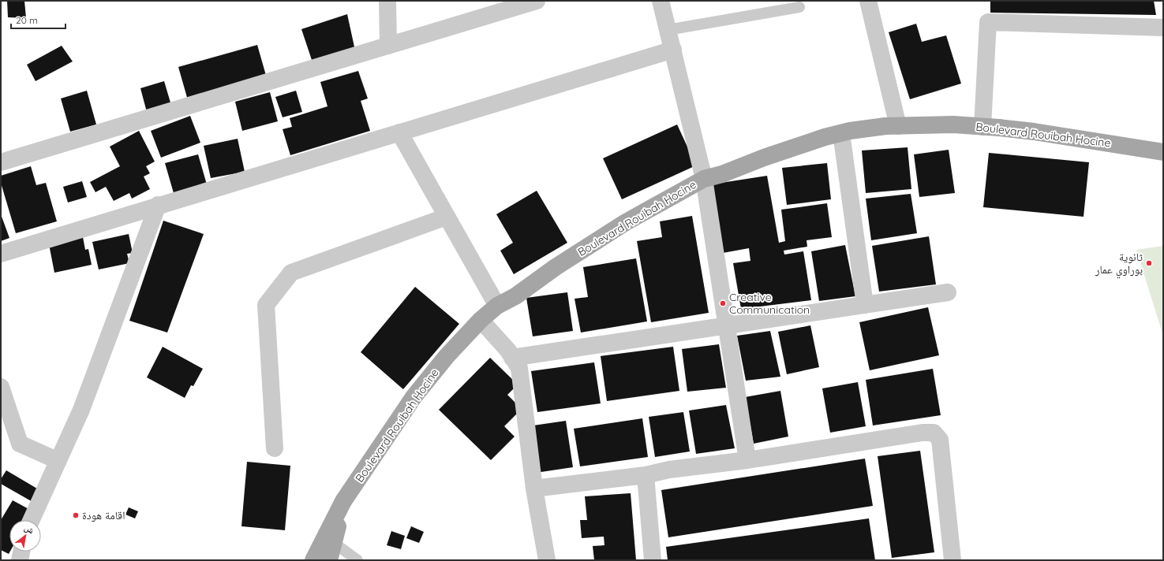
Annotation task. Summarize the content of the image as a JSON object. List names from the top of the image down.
{
  "streets": {
    "main road": ["Boulevard Rouibah Hocine"]
  },
  "places": ["ثانوية بوراوي عمار", "Creative Communication", "اقامة هودة"],
  "scale_bar": "20 m",
  "north": "top right"
}
